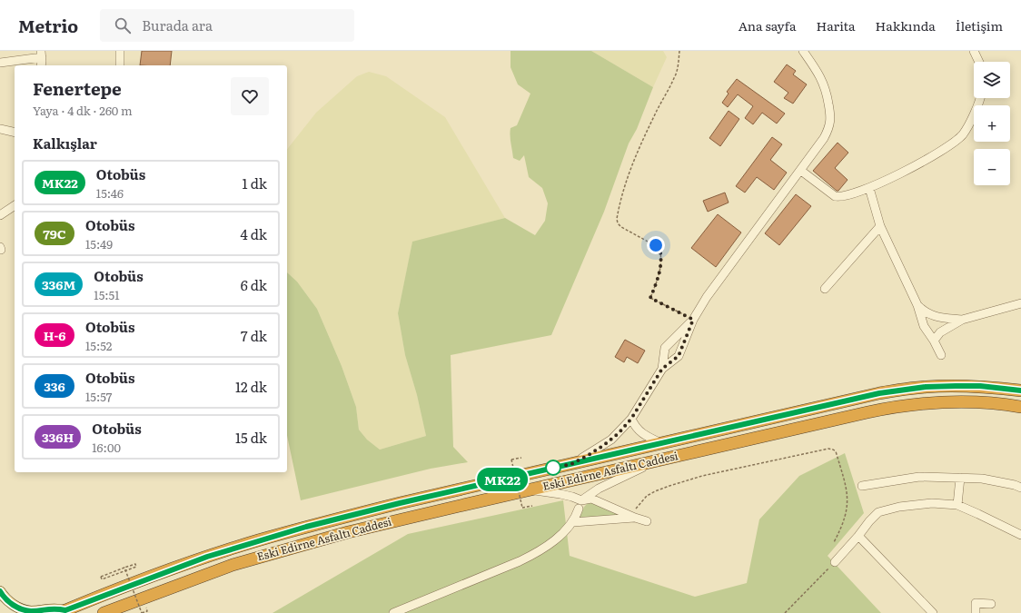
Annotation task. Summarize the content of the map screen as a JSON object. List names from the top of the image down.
{
  "streets": {
    "highway": ["Eski Edirne Asfaltı Caddesi"]
  },
  "lines": ["bus line MK22"],
  "page": {
    "header": "Metrio",
    "search": "Burada ara",
    "nav": [
      "Ana sayfa",
      "Harita",
      "Hakkında",
      "İletişim"
    ],
    "on_map": "MK22",
    "map_buttons": ["+", "−"],
    "heading": [
      ["Fenertepe", "Yaya · 4 dk · 260 m"],
      "Kalkışlar"
    ],
    "list": [
      {
        "mark": "MK22",
        "name": "Otobüs",
        "note": "15:46",
        "value": "1 dk"
      },
      {
        "mark": "79C",
        "name": "Otobüs",
        "note": "15:49",
        "value": "4 dk"
      },
      {
        "mark": "336M",
        "name": "Otobüs",
        "note": "15:51",
        "value": "6 dk"
      },
      {
        "mark": "H-6",
        "name": "Otobüs",
        "note": "15:52",
        "value": "7 dk"
      },
      {
        "mark": "336",
        "name": "Otobüs",
        "note": "15:57",
        "value": "12 dk"
      },
      {
        "mark": "336H",
        "name": "Otobüs",
        "note": "16:00",
        "value": "15 dk"
      }
    ]
  }
}
